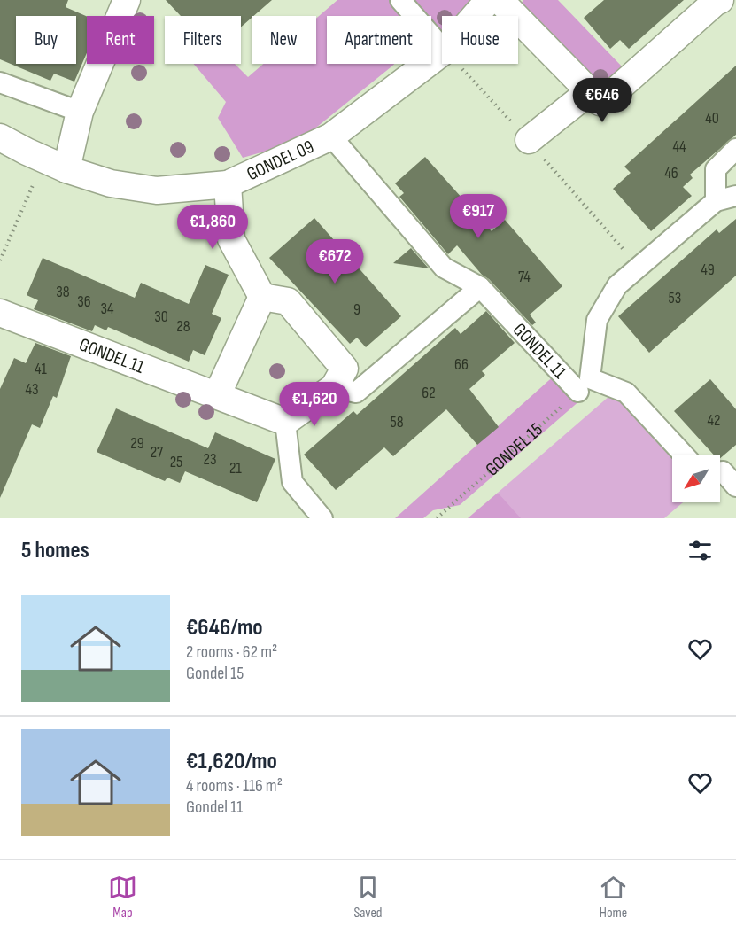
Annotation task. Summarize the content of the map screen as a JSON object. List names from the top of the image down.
{
  "streets": {
    "street": ["GONDEL 09", "GONDEL 11"],
    "path": ["GONDEL 15"]
  },
  "crossings": [
    ["GONDEL 09", "GONDEL 11"],
    ["GONDEL 11", "GONDEL 15"]
  ],
  "house_numbers": [
    "40",
    "44",
    "46",
    "49",
    "74",
    "38",
    "53",
    "36",
    "34",
    "9",
    "30",
    "28",
    "66",
    "41",
    "43",
    "62",
    "42",
    "58",
    "29",
    "27",
    "23",
    "25",
    "21"
  ],
  "north": "bottom left",
  "page": {
    "chip": [
      "Buy",
      "Rent",
      "Filters",
      "New",
      "Apartment",
      "House"
    ],
    "price": [
      "€646",
      "€917",
      "€1,860",
      "€672",
      "€1,620"
    ],
    "heading": "5 homes",
    "list": [
      {
        "name": "€646/mo",
        "note": "2 rooms · 62 m² · Gondel 15"
      },
      {
        "name": "€1,620/mo",
        "note": "4 rooms · 116 m² · Gondel 11"
      }
    ],
    "tabs": ["Map", "Saved", "Home"]
  }
}
